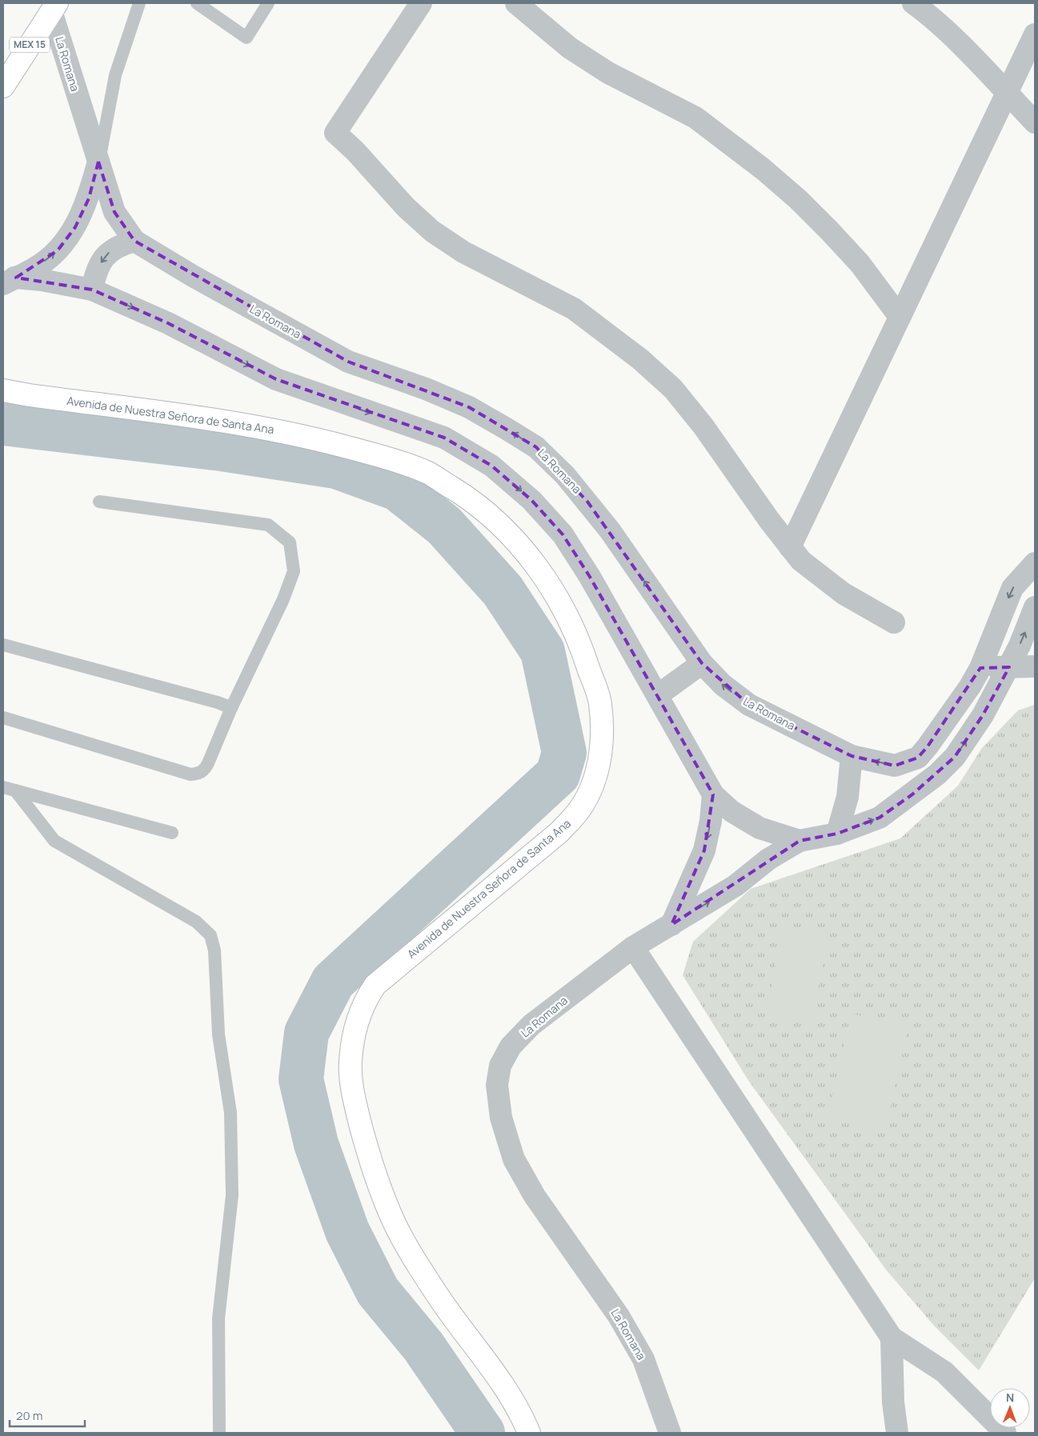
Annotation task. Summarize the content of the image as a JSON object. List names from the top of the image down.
{
  "streets": {
    "main road": ["MEX 15", "Avenida de Nuestra Señora de Santa Ana"],
    "street": ["La Romana"]
  },
  "crossings": [
    ["MEX 15", "La Romana"]
  ],
  "scale_bar": "20 m",
  "north": "top"
}
